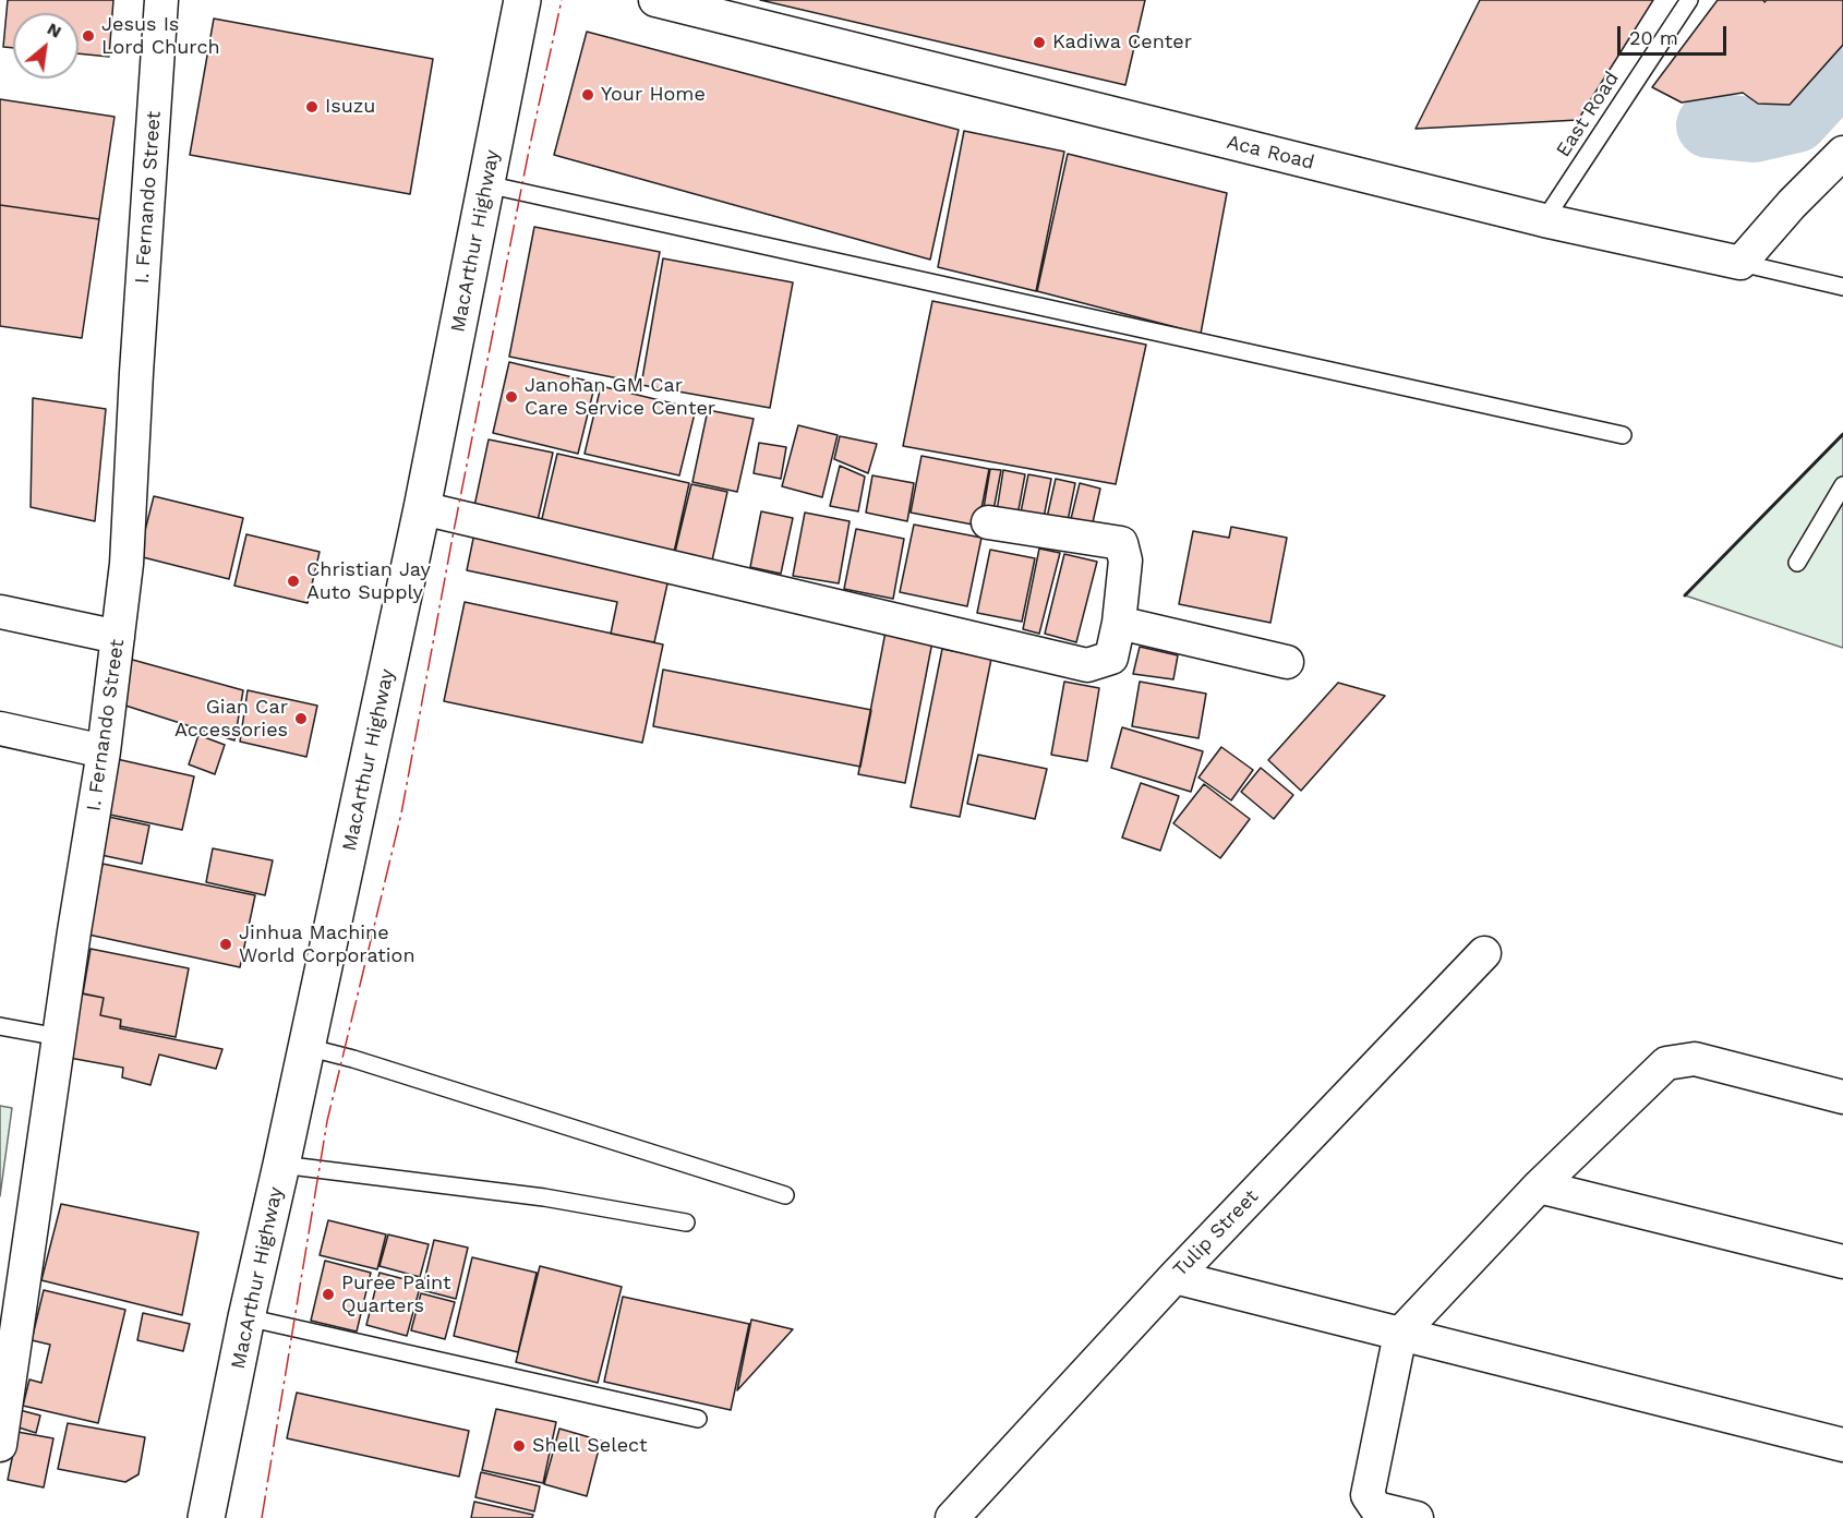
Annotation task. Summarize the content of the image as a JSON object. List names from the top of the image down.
{
  "streets": {
    "highway": ["MacArthur Highway"],
    "street": ["Aca Road", "I. Fernando Street", "Tulip Street"],
    "lane": ["East Road"]
  },
  "crossings": [
    ["East Road", "Aca Road"]
  ],
  "places": [
    "Jesus Is Lord Church",
    "Kadiwa Center",
    "Your Home",
    "Isuzu",
    "Janohan GM Car Care Service Center",
    "Christian Jay Auto Supply",
    "Gian Car Accessories",
    "Jinhua Machine World Corporation",
    "Puree Paint Quarters",
    "Shell Select"
  ],
  "scale_bar": "20 m",
  "north": "top right"
}
